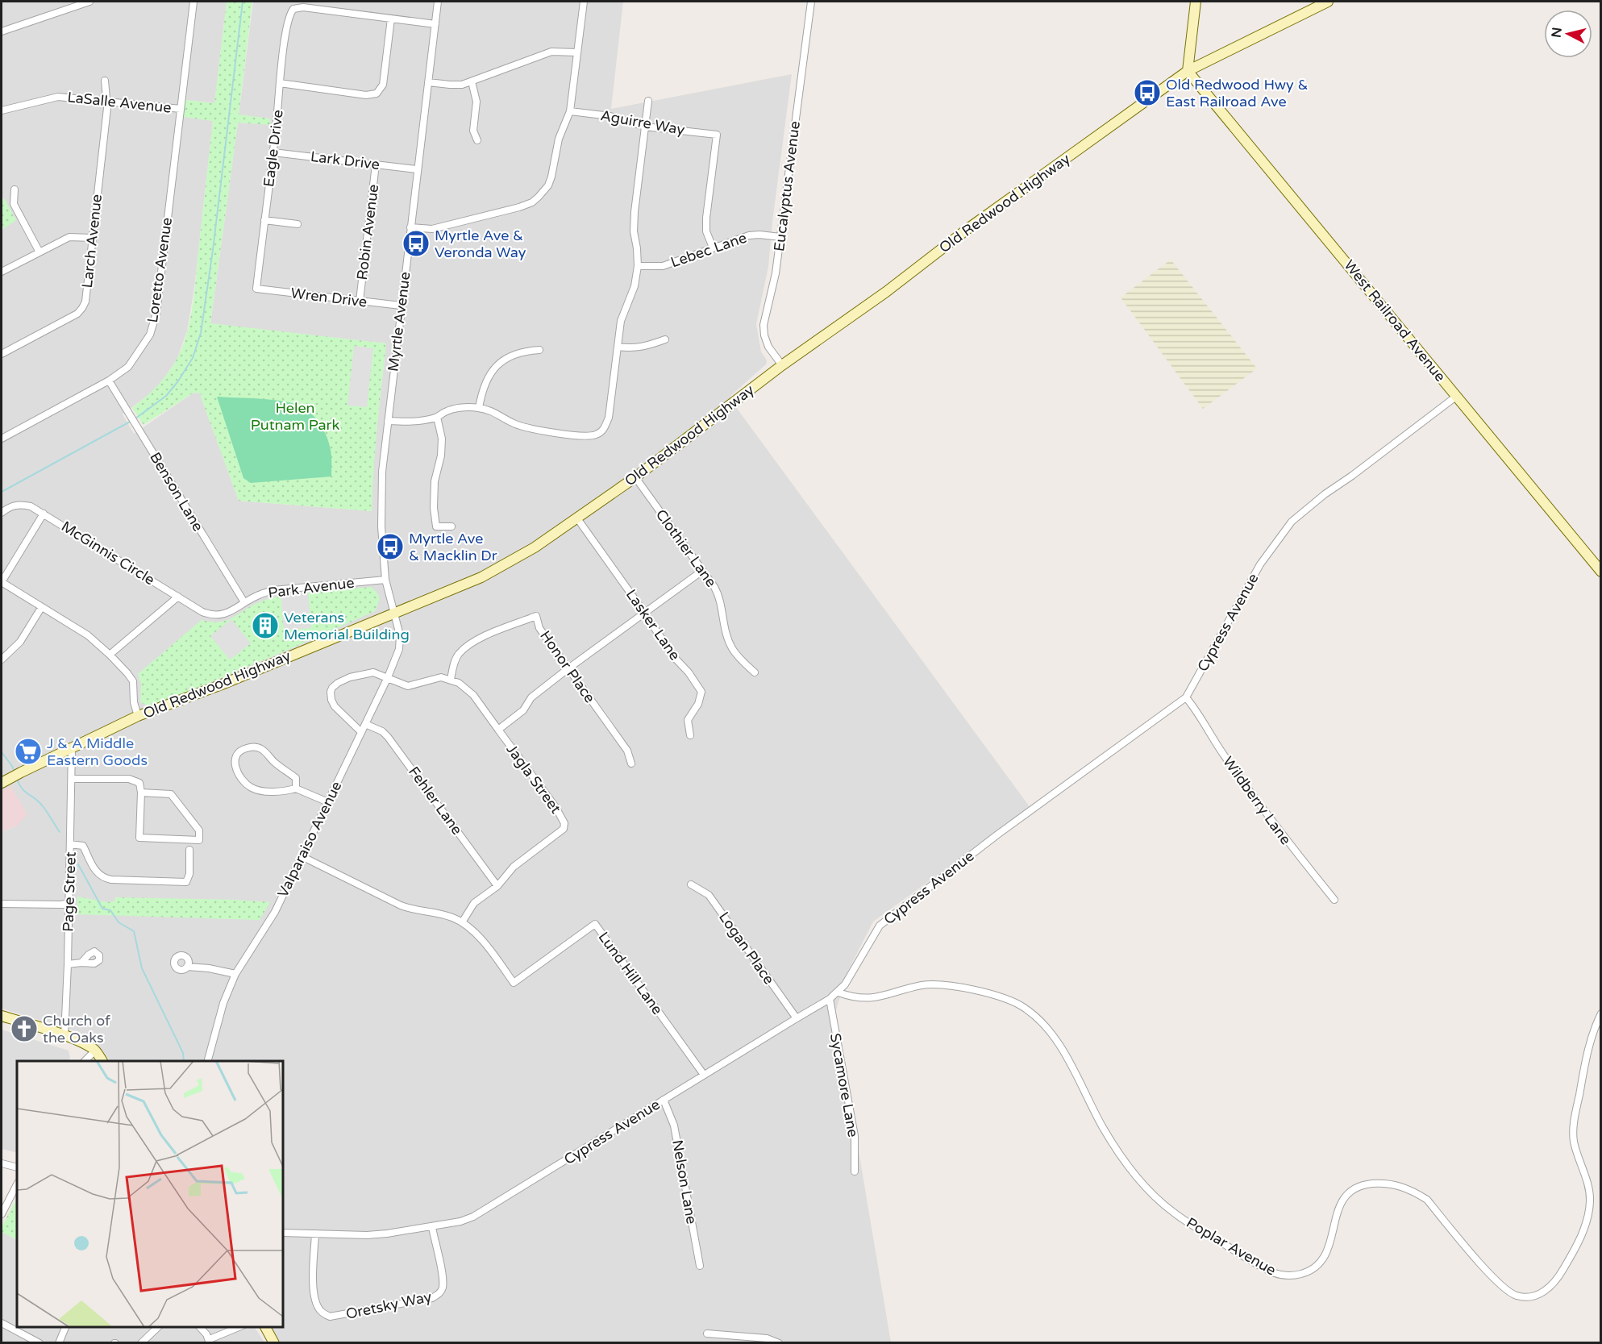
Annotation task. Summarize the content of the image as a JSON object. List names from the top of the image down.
{
  "streets": {
    "main road": ["Old Redwood Highway", "West Railroad Avenue"],
    "street": [
      "LaSalle Avenue",
      "Aguirre Way",
      "Eagle Drive",
      "Lark Drive",
      "Eucalyptus Avenue",
      "Robin Avenue",
      "Larch Avenue",
      "Lebec Lane",
      "Loretto Avenue",
      "Wren Drive",
      "Myrtle Avenue",
      "Benson Lane",
      "Clothier Lane",
      "McGinnis Circle",
      "Park Avenue",
      "Cypress Avenue",
      "Lasker Lane",
      "Honor Place",
      "Jagla Street",
      "Fehler Lane",
      "Wildberry Lane",
      "Valparaiso Avenue",
      "Page Street",
      "Logan Place",
      "Lund Hill Lane",
      "Sycamore Lane",
      "Nelson Lane",
      "Poplar Avenue",
      "Oretsky Way"
    ]
  },
  "crossings": [
    ["LaSalle Avenue", "Larch Avenue"],
    ["LaSalle Avenue", "Loretto Avenue"],
    ["Aguirre Way", "Lebec Lane"],
    ["Eagle Drive", "Lark Drive"],
    ["Eagle Drive", "Wren Drive"],
    ["Lark Drive", "Robin Avenue"],
    ["Lark Drive", "Myrtle Avenue"],
    ["Eucalyptus Avenue", "Old Redwood Highway"],
    ["Eucalyptus Avenue", "Lebec Lane"],
    ["Old Redwood Highway", "West Railroad Avenue"],
    ["Old Redwood Highway", "Myrtle Avenue"],
    ["Old Redwood Highway", "Clothier Lane"],
    ["Old Redwood Highway", "Lasker Lane"],
    ["Old Redwood Highway", "Valparaiso Avenue"],
    ["Old Redwood Highway", "Page Street"],
    ["Robin Avenue", "Wren Drive"],
    ["Loretto Avenue", "Benson Lane"],
    ["Wren Drive", "Myrtle Avenue"],
    ["West Railroad Avenue", "Cypress Avenue"],
    ["Myrtle Avenue", "Park Avenue"],
    ["Myrtle Avenue", "Valparaiso Avenue"],
    ["Benson Lane", "Park Avenue"],
    ["Clothier Lane", "Jagla Street"],
    ["McGinnis Circle", "Park Avenue"],
    ["Cypress Avenue", "Wildberry Lane"],
    ["Cypress Avenue", "Logan Place"],
    ["Cypress Avenue", "Lund Hill Lane"],
    ["Cypress Avenue", "Sycamore Lane"],
    ["Cypress Avenue", "Nelson Lane"],
    ["Cypress Avenue", "Poplar Avenue"],
    ["Cypress Avenue", "Oretsky Way"],
    ["Lasker Lane", "Jagla Street"],
    ["Honor Place", "Jagla Street"],
    ["Jagla Street", "Fehler Lane"],
    ["Jagla Street", "Lund Hill Lane"],
    ["Fehler Lane", "Valparaiso Avenue"],
    ["Valparaiso Avenue", "Lund Hill Lane"]
  ],
  "parks": ["Helen Putnam Park"],
  "places": {
    "bus stop": ["Old Redwood Hwy & East Railroad Ave", "Myrtle Ave & Veronda Way", "Myrtle Ave & Macklin Dr"],
    "building": ["Veterans Memorial Building"],
    "supermarket": ["J & A Middle Eastern Goods"],
    "church": ["Church of the Oaks"]
  },
  "north": "left"
}
